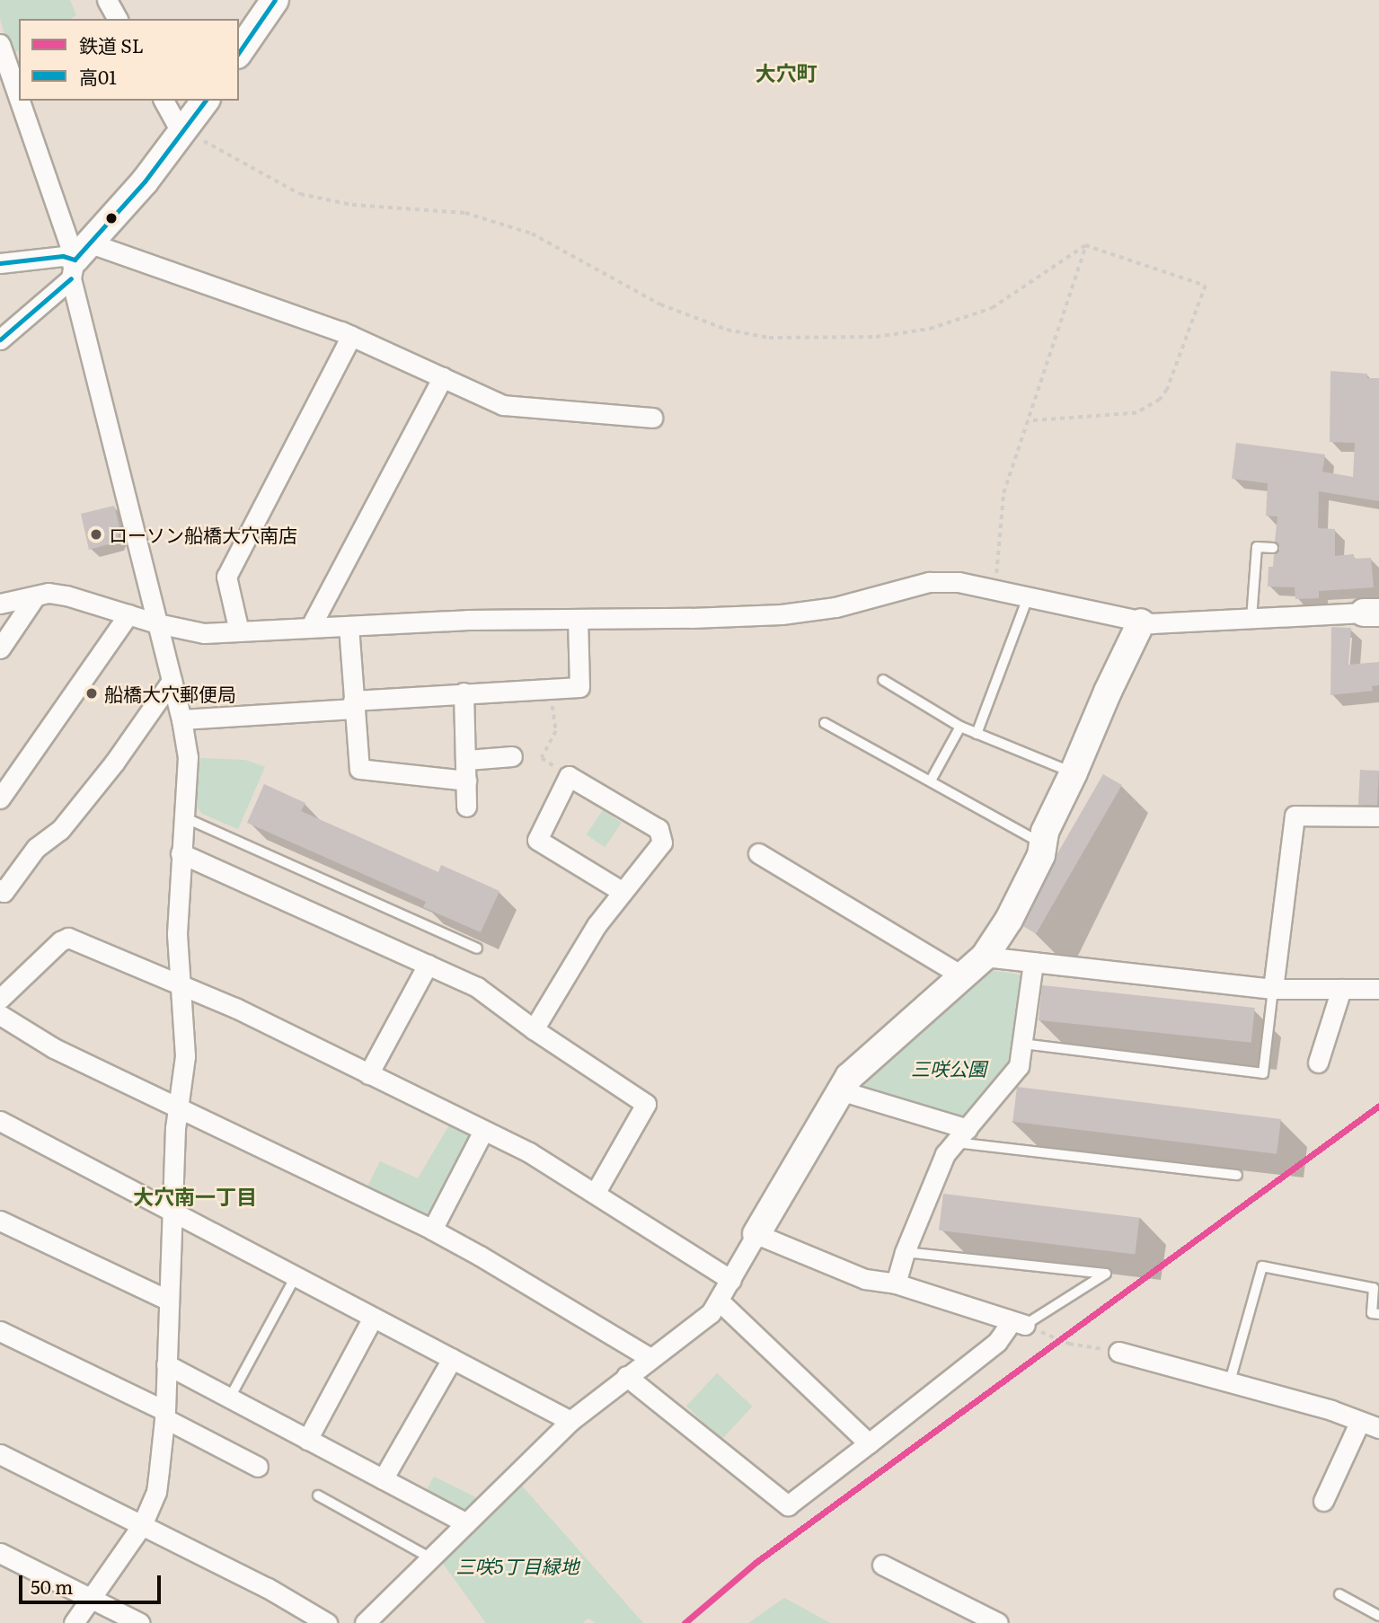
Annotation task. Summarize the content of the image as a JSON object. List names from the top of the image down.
{
  "districts": ["大穴町", "大穴南一丁目"],
  "parks": ["三咲公園", "三咲5丁目緑地"],
  "places": ["ローソン船橋大穴南店", "船橋大穴郵便局"],
  "lines": ["transit line 高01", "rail line SL"],
  "legend": ["鉄道 SL", "高01"],
  "scale_bar": "50 m"
}
